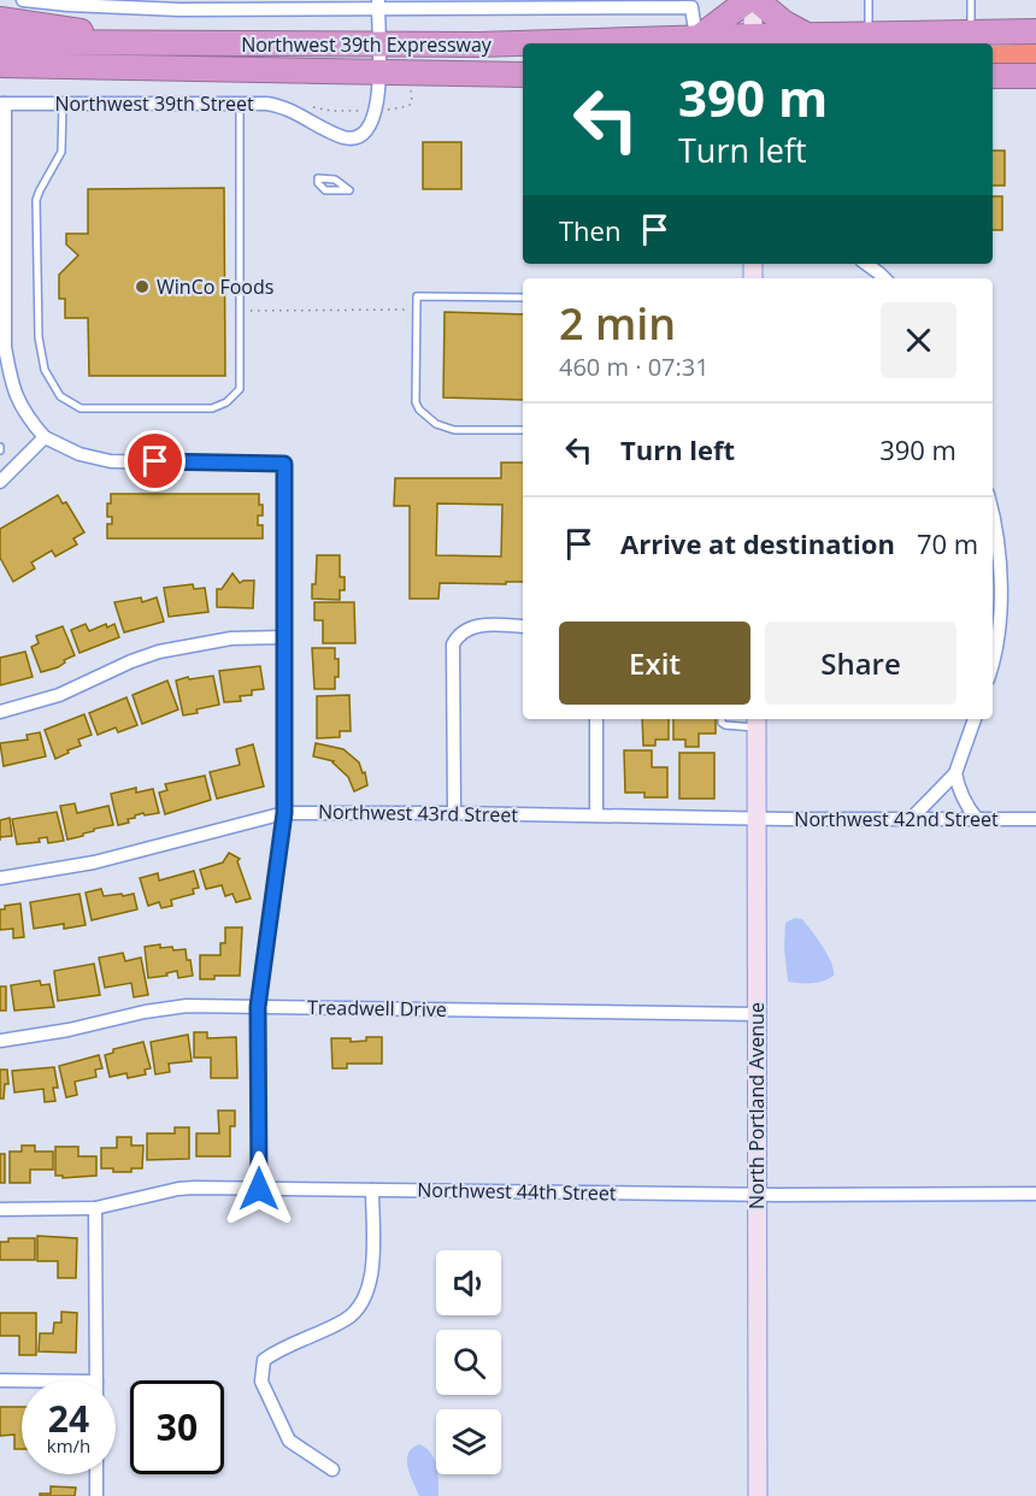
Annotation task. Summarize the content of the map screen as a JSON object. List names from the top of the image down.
{
  "streets": {
    "highway": ["Northwest 39th Expressway"],
    "main road": ["North Portland Avenue"],
    "street": [
      "Northwest 39th Street",
      "Northwest 43rd Street",
      "Northwest 42nd Street",
      "Treadwell Drive",
      "Northwest 44th Street"
    ]
  },
  "crossings": [
    ["Northwest 39th Expressway", "Northwest 39th Street"],
    ["Northwest 43rd Street", "Northwest 42nd Street"],
    ["Northwest 43rd Street", "North Portland Avenue"],
    ["Northwest 42nd Street", "North Portland Avenue"],
    ["Treadwell Drive", "North Portland Avenue"],
    ["North Portland Avenue", "Northwest 44th Street"]
  ],
  "places": ["WinCo Foods"],
  "page": {
    "turn": ["390 m", "Turn left"],
    "then": "Then",
    "heading": ["2 min", "460 m · 07:31"],
    "list": [
      {
        "name": "Turn left",
        "value": "390 m"
      },
      {
        "name": "Arrive at destination",
        "value": "70 m"
      }
    ],
    "buttons": ["Exit", "Share"],
    "speed": "24 km/h",
    "limit": "30"
  }
}
